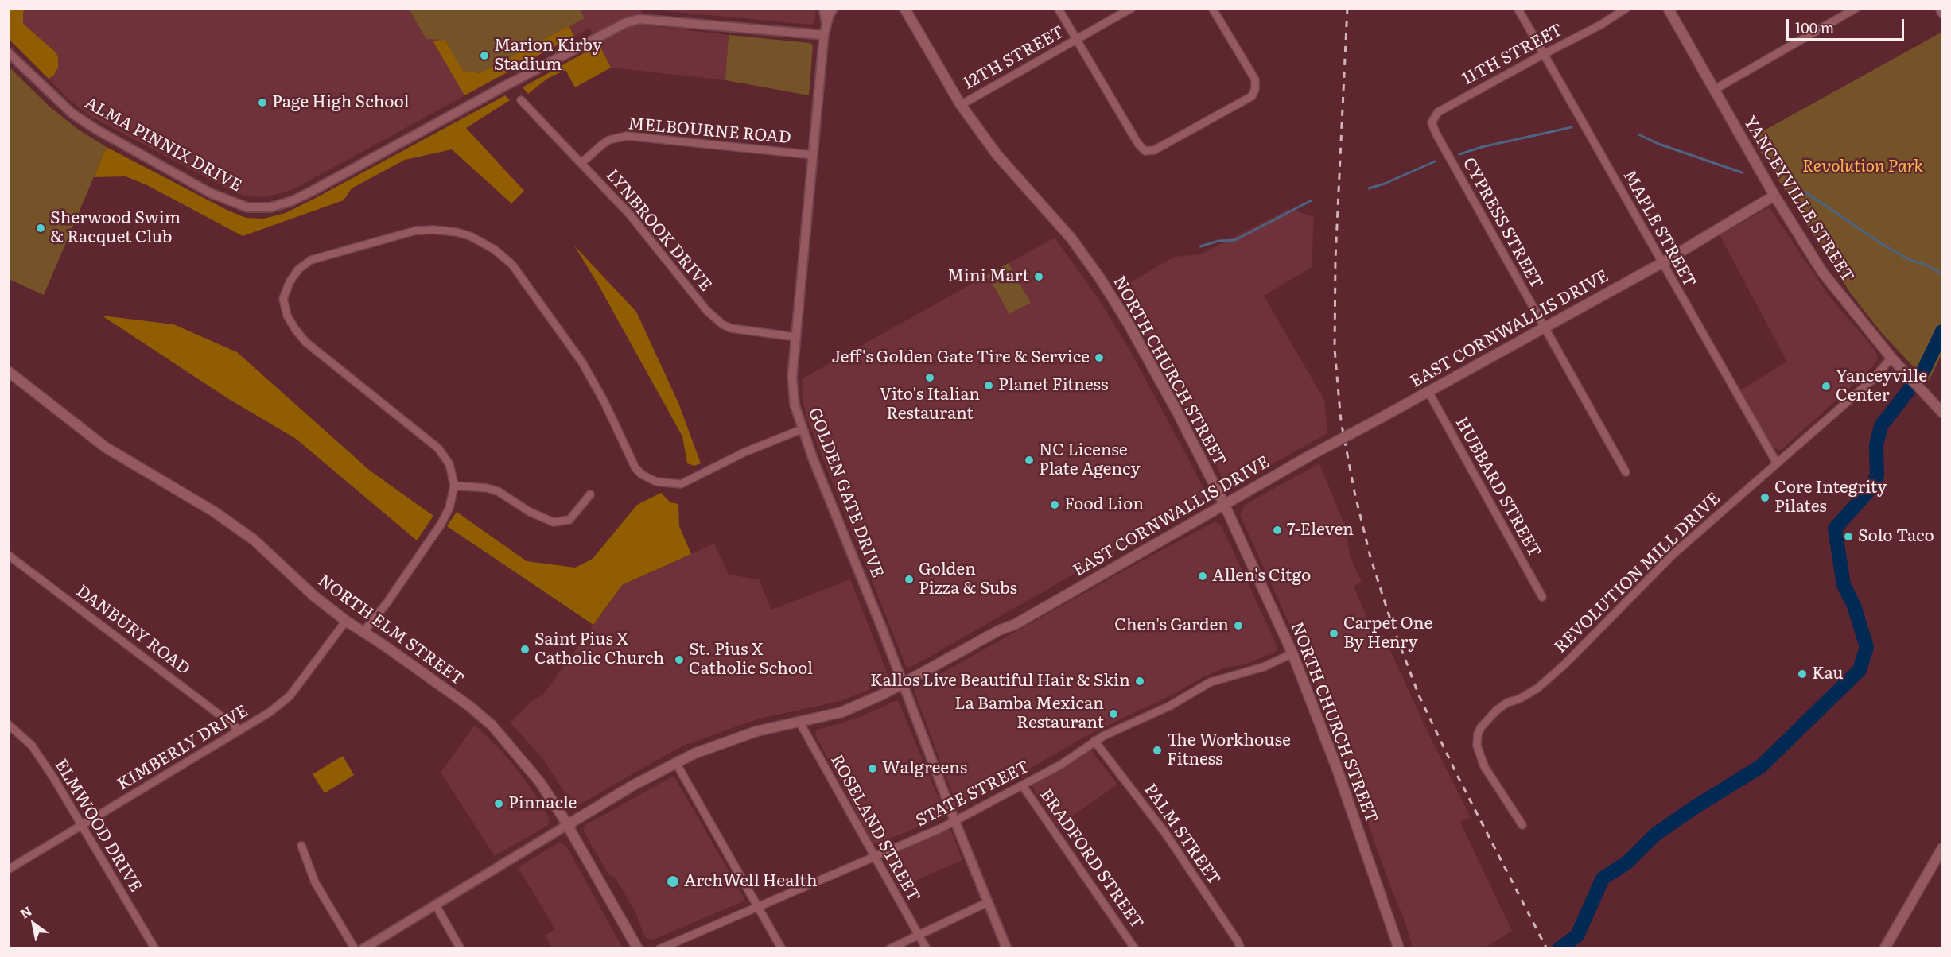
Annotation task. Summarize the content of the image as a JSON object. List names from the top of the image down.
{
  "streets": {
    "main road": [
      "YANCEYVILLE STREET",
      "EAST CORNWALLIS DRIVE",
      "NORTH CHURCH STREET",
      "NORTH ELM STREET"
    ],
    "street": [
      "11TH STREET",
      "12TH STREET",
      "MELBOURNE ROAD",
      "ALMA PINNIX DRIVE",
      "CYPRESS STREET",
      "MAPLE STREET",
      "LYNBROOK DRIVE",
      "HUBBARD STREET",
      "GOLDEN GATE DRIVE",
      "REVOLUTION MILL DRIVE",
      "DANBURY ROAD",
      "KIMBERLY DRIVE",
      "STATE STREET",
      "ELMWOOD DRIVE",
      "ROSELAND STREET",
      "PALM STREET",
      "BRADFORD STREET"
    ]
  },
  "crossings": [
    ["11TH STREET", "CYPRESS STREET"],
    ["11TH STREET", "MAPLE STREET"],
    ["12TH STREET", "NORTH CHURCH STREET"],
    ["MELBOURNE ROAD", "LYNBROOK DRIVE"],
    ["MELBOURNE ROAD", "GOLDEN GATE DRIVE"],
    ["ALMA PINNIX DRIVE", "GOLDEN GATE DRIVE"],
    ["YANCEYVILLE STREET", "EAST CORNWALLIS DRIVE"],
    ["YANCEYVILLE STREET", "REVOLUTION MILL DRIVE"],
    ["CYPRESS STREET", "EAST CORNWALLIS DRIVE"],
    ["MAPLE STREET", "EAST CORNWALLIS DRIVE"],
    ["MAPLE STREET", "REVOLUTION MILL DRIVE"],
    ["LYNBROOK DRIVE", "GOLDEN GATE DRIVE"],
    ["EAST CORNWALLIS DRIVE", "NORTH CHURCH STREET"],
    ["EAST CORNWALLIS DRIVE", "HUBBARD STREET"],
    ["EAST CORNWALLIS DRIVE", "GOLDEN GATE DRIVE"],
    ["EAST CORNWALLIS DRIVE", "NORTH ELM STREET"],
    ["EAST CORNWALLIS DRIVE", "ROSELAND STREET"],
    ["NORTH CHURCH STREET", "STATE STREET"],
    ["GOLDEN GATE DRIVE", "STATE STREET"],
    ["DANBURY ROAD", "KIMBERLY DRIVE"],
    ["NORTH ELM STREET", "KIMBERLY DRIVE"],
    ["KIMBERLY DRIVE", "ELMWOOD DRIVE"],
    ["STATE STREET", "ROSELAND STREET"],
    ["STATE STREET", "PALM STREET"],
    ["STATE STREET", "BRADFORD STREET"]
  ],
  "parks": ["Revolution Park"],
  "places": [
    "Marion Kirby Stadium",
    "Page High School",
    "Sherwood Swim & Racquet Club",
    "Mini Mart",
    "Jeff's Golden Gate Tire & Service",
    "Vito's Italian Restaurant",
    "Planet Fitness",
    "Yanceyville Center",
    "NC License Plate Agency",
    "Core Integrity Pilates",
    "Food Lion",
    "7-Eleven",
    "Solo Taco",
    "Allen's Citgo",
    "Golden Pizza & Subs",
    "Chen's Garden",
    "Carpet One By Henry",
    "Saint Pius X Catholic Church",
    "St. Pius X Catholic School",
    "Kau",
    "Kallos Live Beautiful Hair & Skin",
    "La Bamba Mexican Restaurant",
    "The Workhouse Fitness",
    "Walgreens",
    "Pinnacle",
    "ArchWell Health"
  ],
  "scale_bar": "100 m",
  "north": "top left"
}
